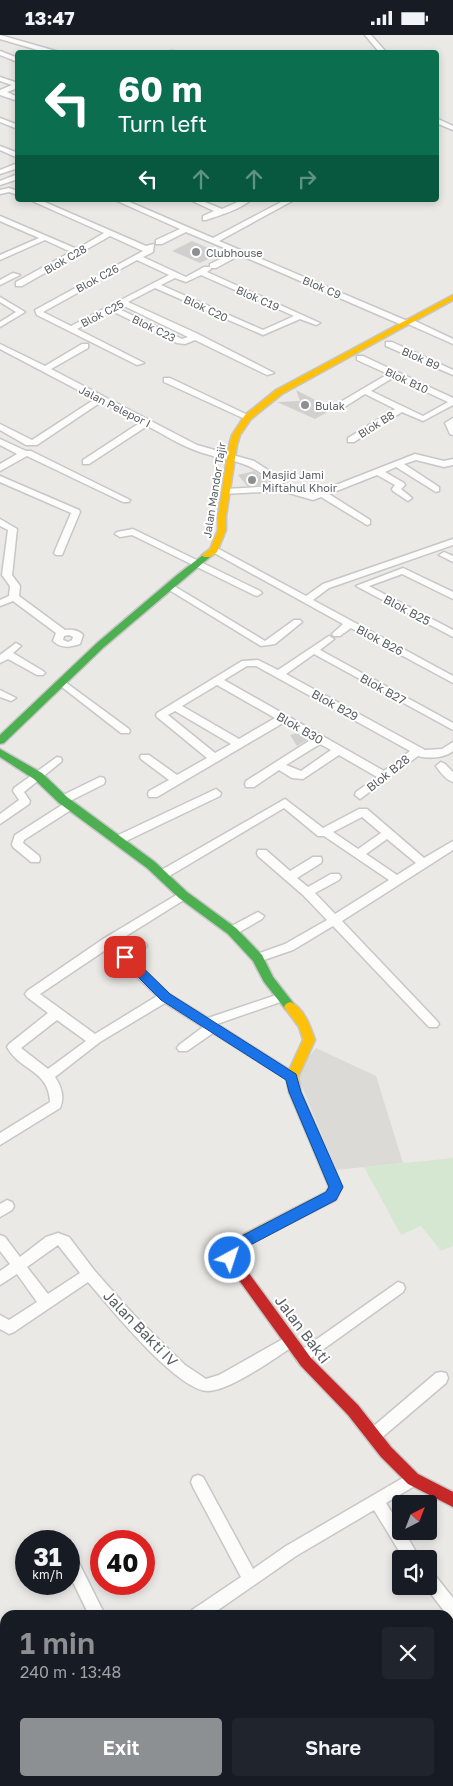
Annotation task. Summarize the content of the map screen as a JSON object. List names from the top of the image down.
{
  "streets": {
    "street": [
      "Blok C28",
      "Blok C26",
      "Blok C9",
      "Blok C19",
      "Blok C20",
      "Blok C25",
      "Blok C23",
      "Blok B9",
      "Blok B10",
      "Jalan Pelepor I",
      "Blok B8",
      "Jalan Mandor Tajir",
      "Blok B25",
      "Blok B26",
      "Blok B27",
      "Blok B29",
      "Blok B30",
      "Blok B28",
      "Jalan Bakti IV",
      "Jalan Bakti"
    ]
  },
  "crossings": [
    ["Blok C26", "Blok C25"],
    ["Blok C9", "Jalan Mandor Tajir"],
    ["Blok C19", "Blok C20"],
    ["Blok C20", "Blok C25"],
    ["Blok C25", "Blok C23"],
    ["Blok B10", "Blok B8"],
    ["Jalan Pelepor I", "Jalan Mandor Tajir"],
    ["Jalan Mandor Tajir", "Blok B26"],
    ["Blok B29", "Blok B30"],
    ["Blok B29", "Blok B28"],
    ["Blok B30", "Blok B28"],
    ["Jalan Bakti IV", "Jalan Bakti"]
  ],
  "places": ["Clubhouse", "Bulak", "Masjid Jami Miftahul Khoir"],
  "north": "top right",
  "page": {
    "status": "13:47",
    "turn": ["60 m", "Turn left"],
    "speed": "31 km/h",
    "limit": "40",
    "heading": ["1 min", "240 m · 13:48"],
    "buttons": ["Exit", "Share"]
  }
}
